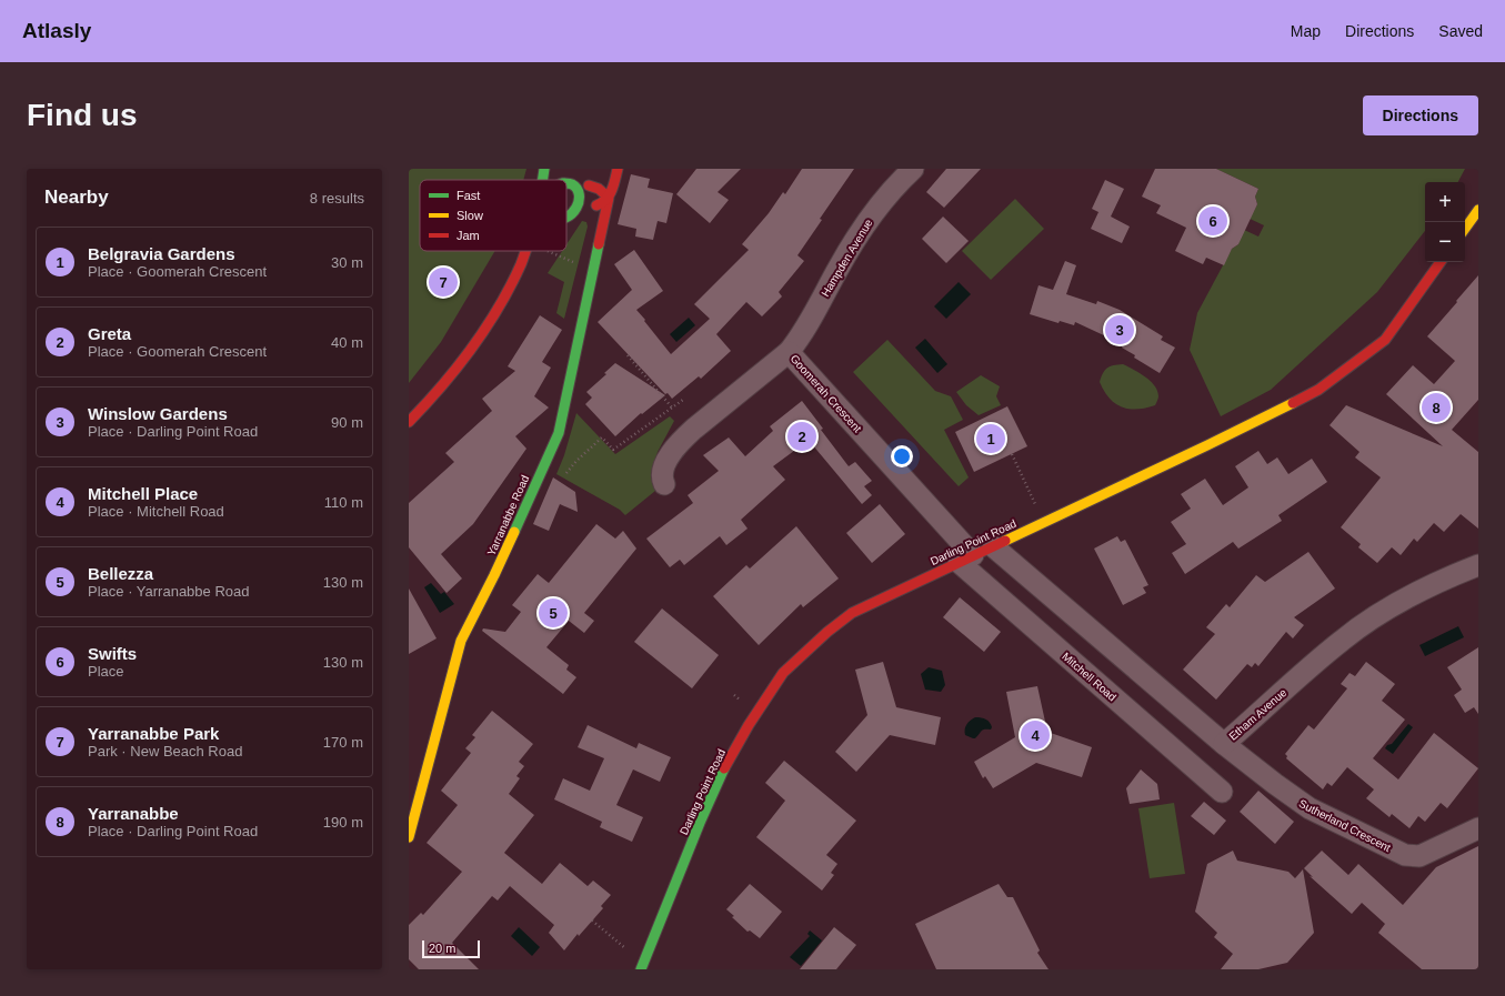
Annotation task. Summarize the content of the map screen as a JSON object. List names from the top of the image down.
{
  "streets": {
    "street": [
      "Hampden Avenue",
      "Goomerah Crescent",
      "Yarranabbe Road",
      "Darling Point Road",
      "Mitchell Road",
      "Etham Avenue",
      "Sutherland Crescent"
    ]
  },
  "crossings": [
    ["Hampden Avenue", "Goomerah Crescent"],
    ["Goomerah Crescent", "Darling Point Road"],
    ["Goomerah Crescent", "Mitchell Road"],
    ["Darling Point Road", "Mitchell Road"],
    ["Darling Point Road", "Etham Avenue"],
    ["Etham Avenue", "Sutherland Crescent"]
  ],
  "legend": ["Fast", "Slow", "Jam"],
  "scale_bar": "20 m",
  "page": {
    "header": "Atlasly",
    "nav": ["Map", "Directions", "Saved"],
    "buttons": "Directions",
    "title": "Find us",
    "heading": ["Nearby", "8 results"],
    "map_buttons": ["+", "−"],
    "pins": [
      "6",
      "7",
      "3",
      "8",
      "2",
      "1",
      "5",
      "4"
    ],
    "list": [
      {
        "mark": "1",
        "name": "Belgravia Gardens",
        "note": "Place · Goomerah Crescent",
        "value": "30 m"
      },
      {
        "mark": "2",
        "name": "Greta",
        "note": "Place · Goomerah Crescent",
        "value": "40 m"
      },
      {
        "mark": "3",
        "name": "Winslow Gardens",
        "note": "Place · Darling Point Road",
        "value": "90 m"
      },
      {
        "mark": "4",
        "name": "Mitchell Place",
        "note": "Place · Mitchell Road",
        "value": "110 m"
      },
      {
        "mark": "5",
        "name": "Bellezza",
        "note": "Place · Yarranabbe Road",
        "value": "130 m"
      },
      {
        "mark": "6",
        "name": "Swifts",
        "note": "Place",
        "value": "130 m"
      },
      {
        "mark": "7",
        "name": "Yarranabbe Park",
        "note": "Park · New Beach Road",
        "value": "170 m"
      },
      {
        "mark": "8",
        "name": "Yarranabbe",
        "note": "Place · Darling Point Road",
        "value": "190 m"
      }
    ],
    "scale": "20 m"
  }
}
